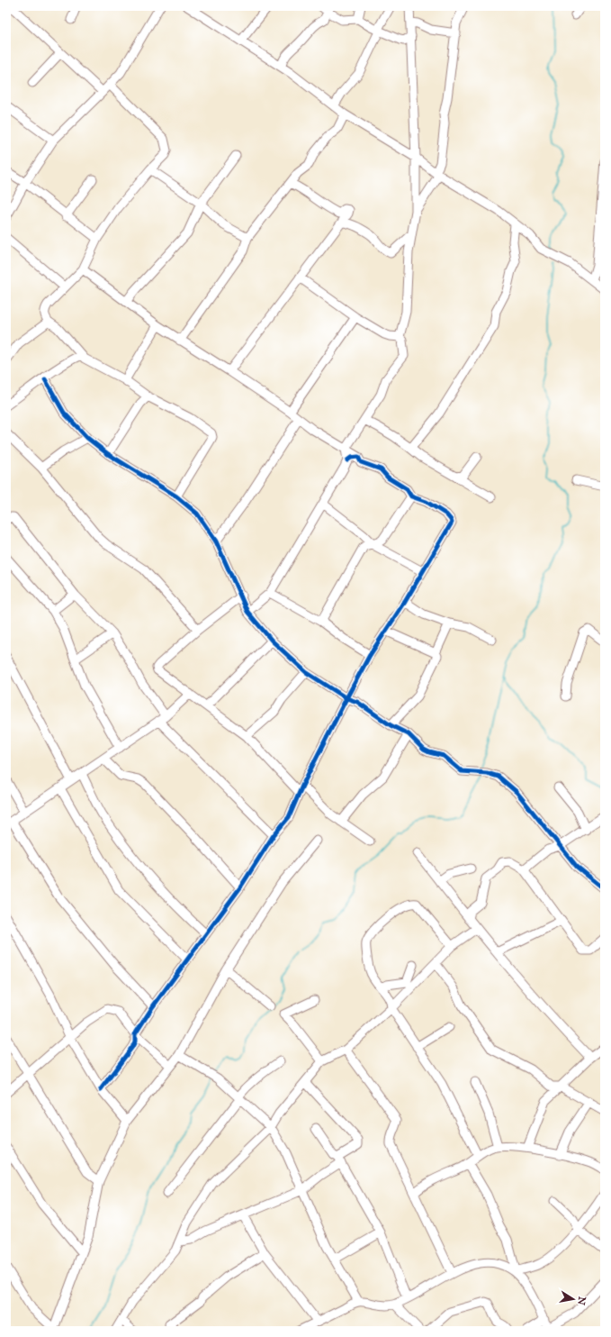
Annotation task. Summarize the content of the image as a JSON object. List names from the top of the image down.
{
  "north": "right"
}
